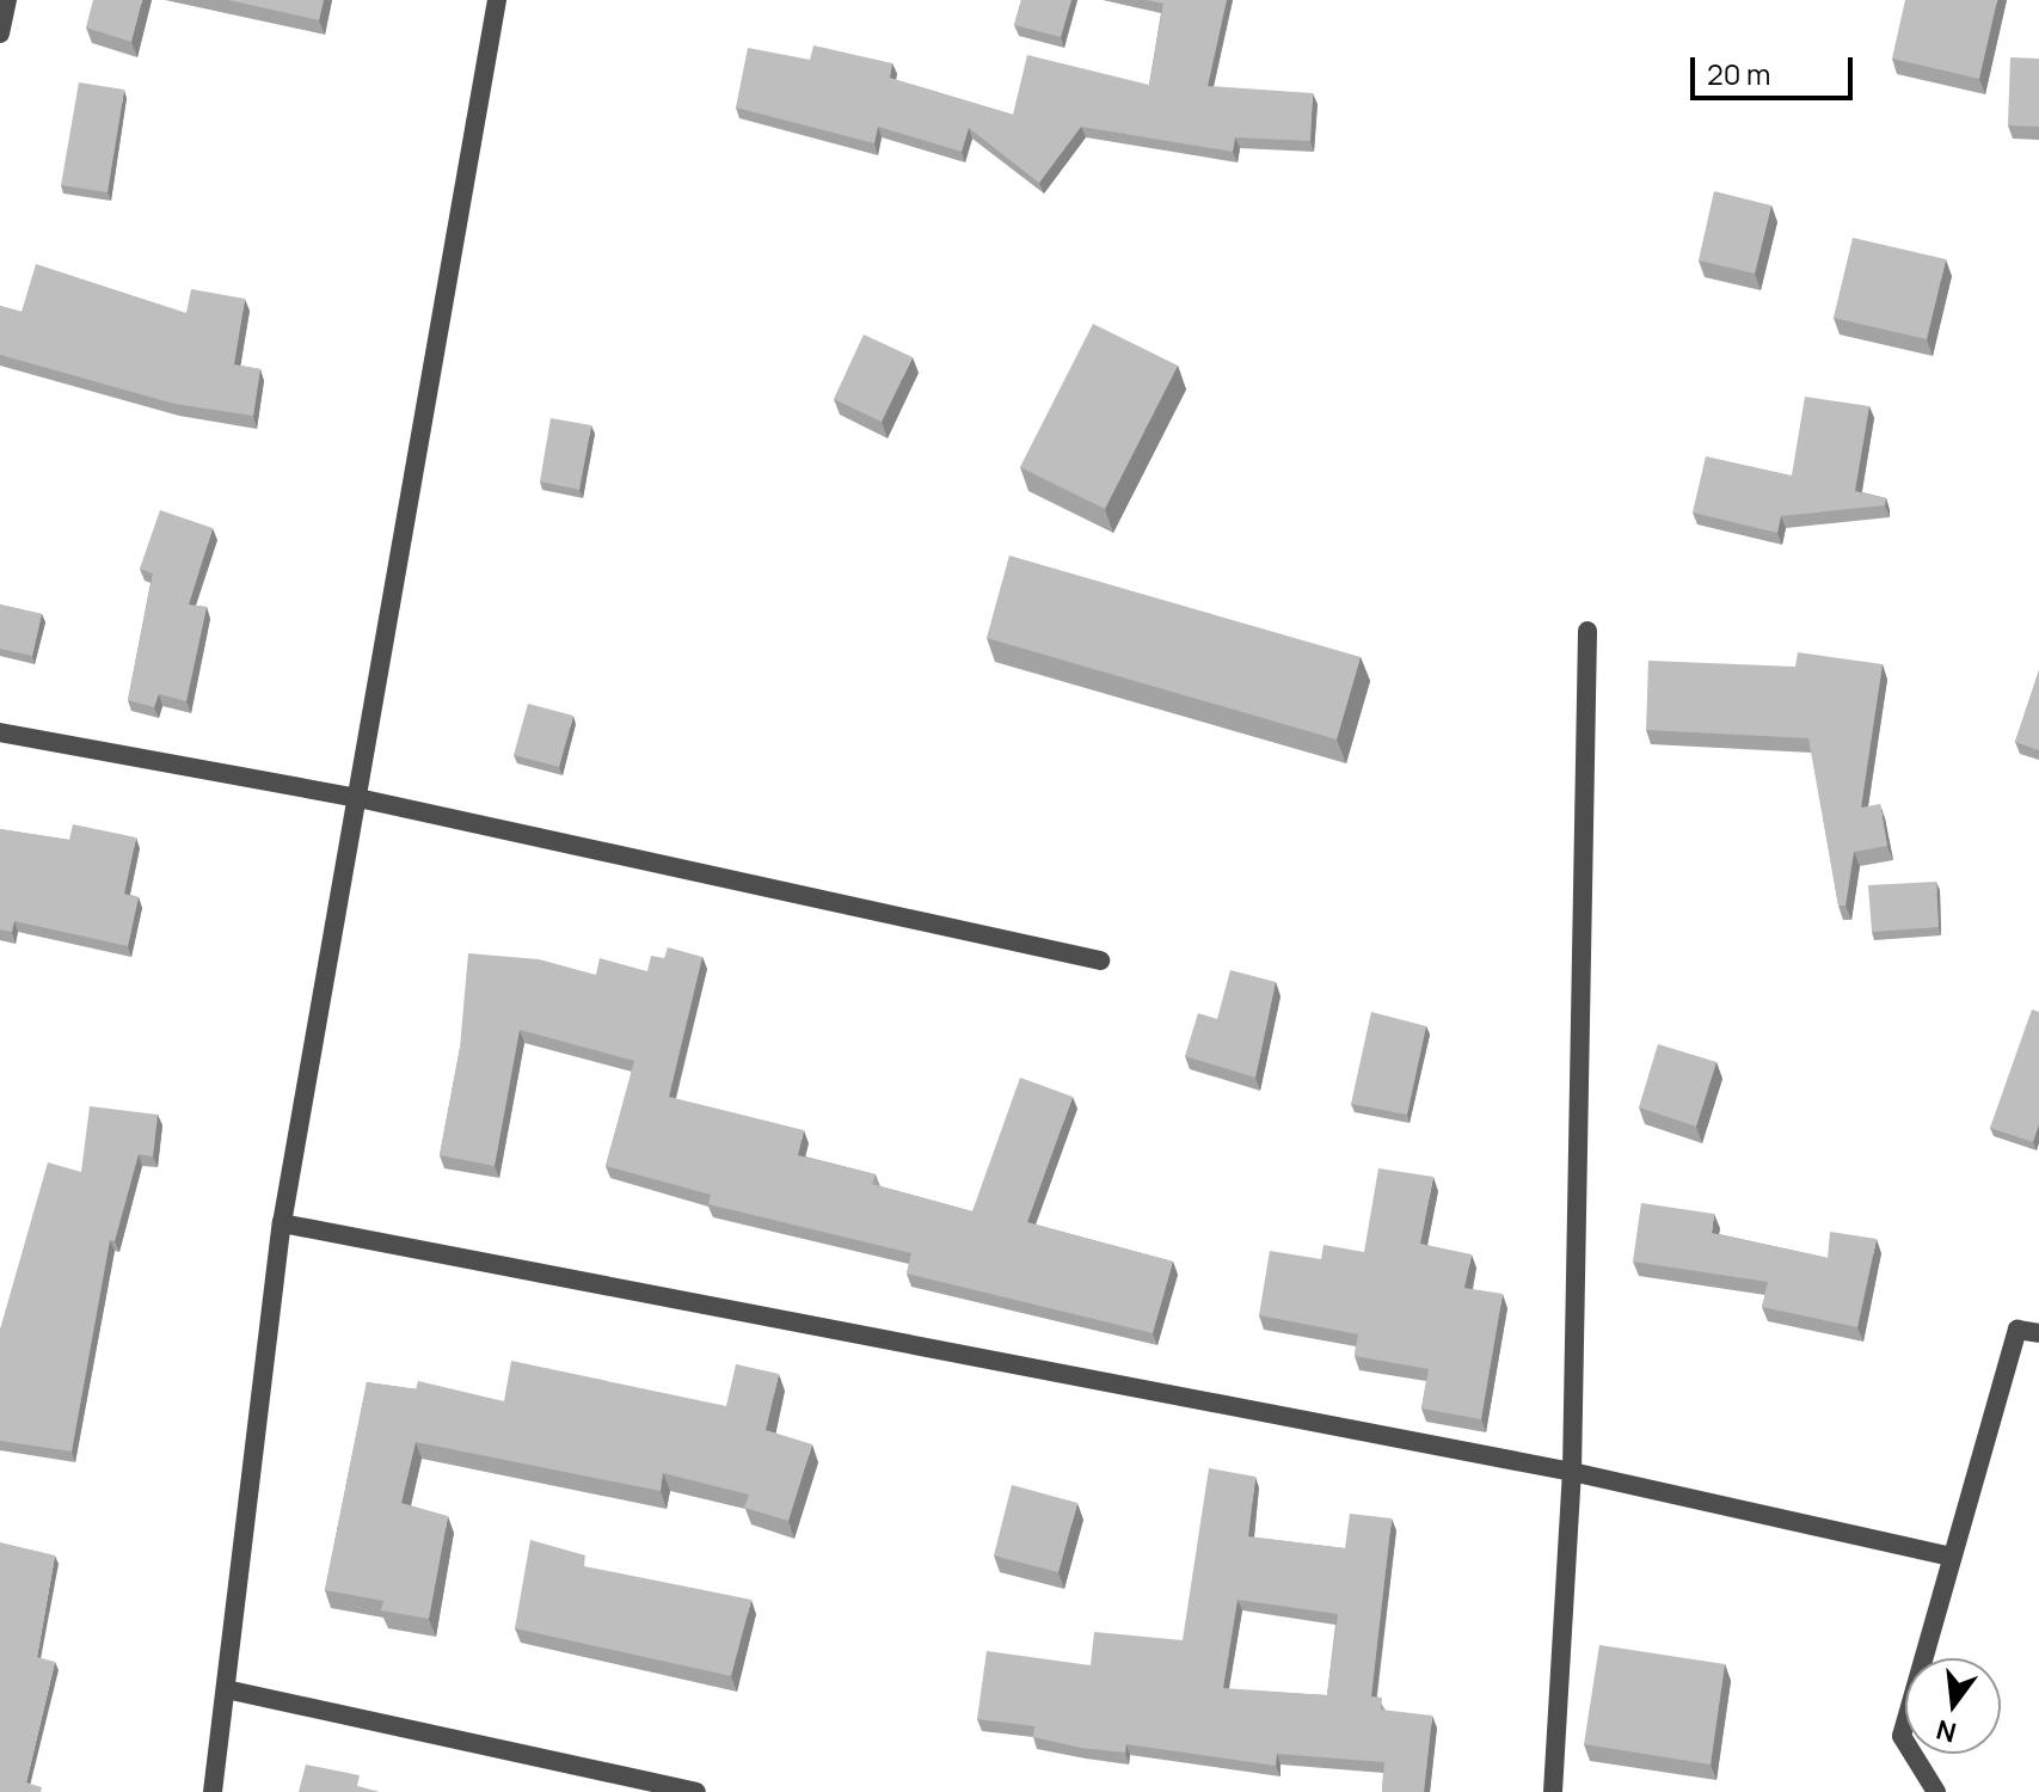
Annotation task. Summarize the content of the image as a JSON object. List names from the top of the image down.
{
  "scale_bar": "20 m",
  "north": "bottom"
}
